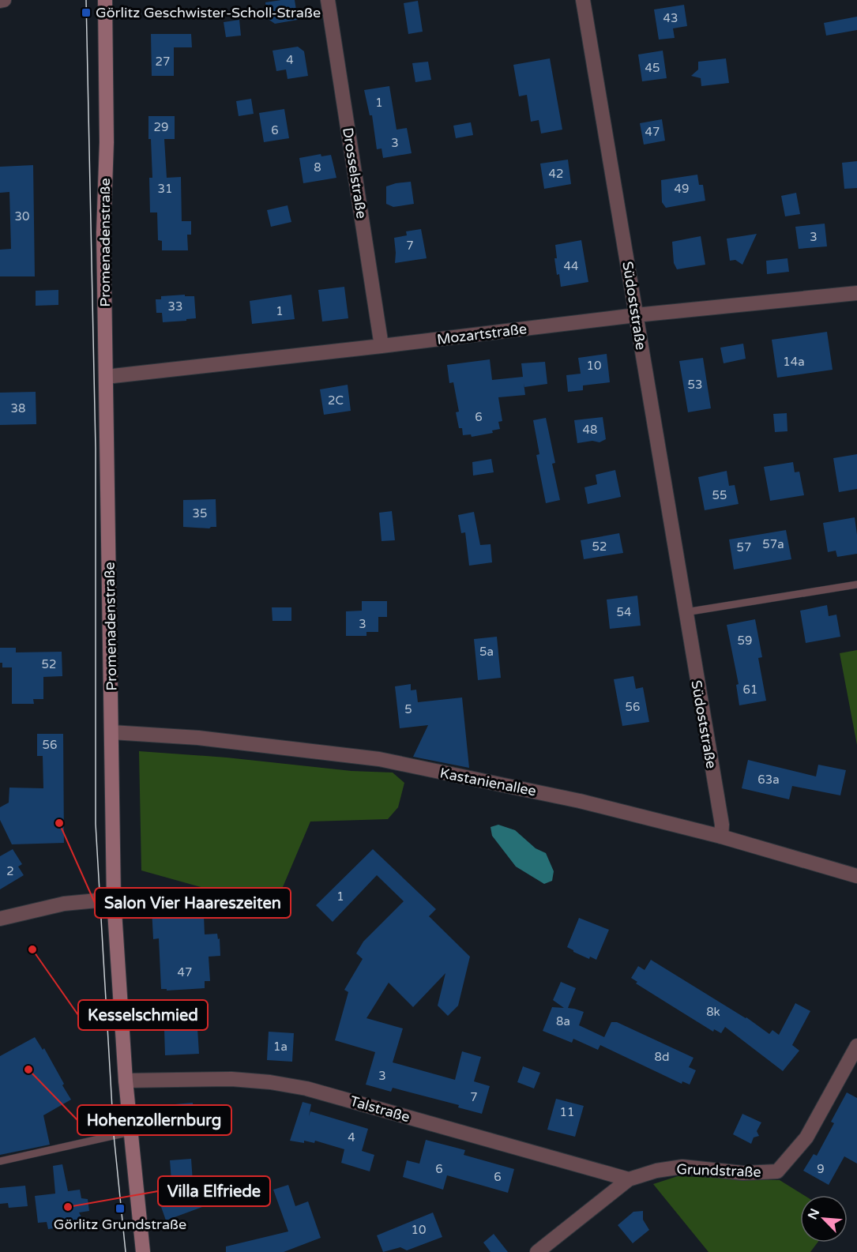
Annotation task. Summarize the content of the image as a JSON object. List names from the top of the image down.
{
  "streets": {
    "main road": ["Promenadenstraße"],
    "street": [
      "Drosselstraße",
      "Südoststraße",
      "Mozartstraße",
      "Kastanienallee",
      "Talstraße",
      "Grundstraße"
    ]
  },
  "crossings": [
    ["Drosselstraße", "Mozartstraße"],
    ["Promenadenstraße", "Mozartstraße"],
    ["Promenadenstraße", "Kastanienallee"],
    ["Promenadenstraße", "Talstraße"],
    ["Südoststraße", "Mozartstraße"],
    ["Südoststraße", "Kastanienallee"],
    ["Talstraße", "Grundstraße"]
  ],
  "places": {
    "transit": ["Görlitz Geschwister-Scholl-Straße", "Görlitz Grundstraße"],
    "other": [
      "Salon Vier Haareszeiten",
      "Kesselschmied",
      "Hohenzollernburg",
      "Villa Elfriede"
    ]
  },
  "house_numbers": [
    "43",
    "4",
    "27",
    "45",
    "1",
    "29",
    "6",
    "47",
    "3",
    "8",
    "42",
    "31",
    "49",
    "30",
    "3",
    "7",
    "44",
    "33",
    "1",
    "14a",
    "10",
    "53",
    "2C",
    "38",
    "6",
    "48",
    "55",
    "35",
    "57a",
    "52",
    "57",
    "54",
    "3",
    "59",
    "5a",
    "52",
    "61",
    "56",
    "5",
    "56",
    "63a",
    "2",
    "1",
    "47",
    "8k",
    "8a",
    "1a",
    "8d",
    "3",
    "7",
    "11",
    "4",
    "6",
    "9",
    "6",
    "10"
  ],
  "north": "top left"
}
